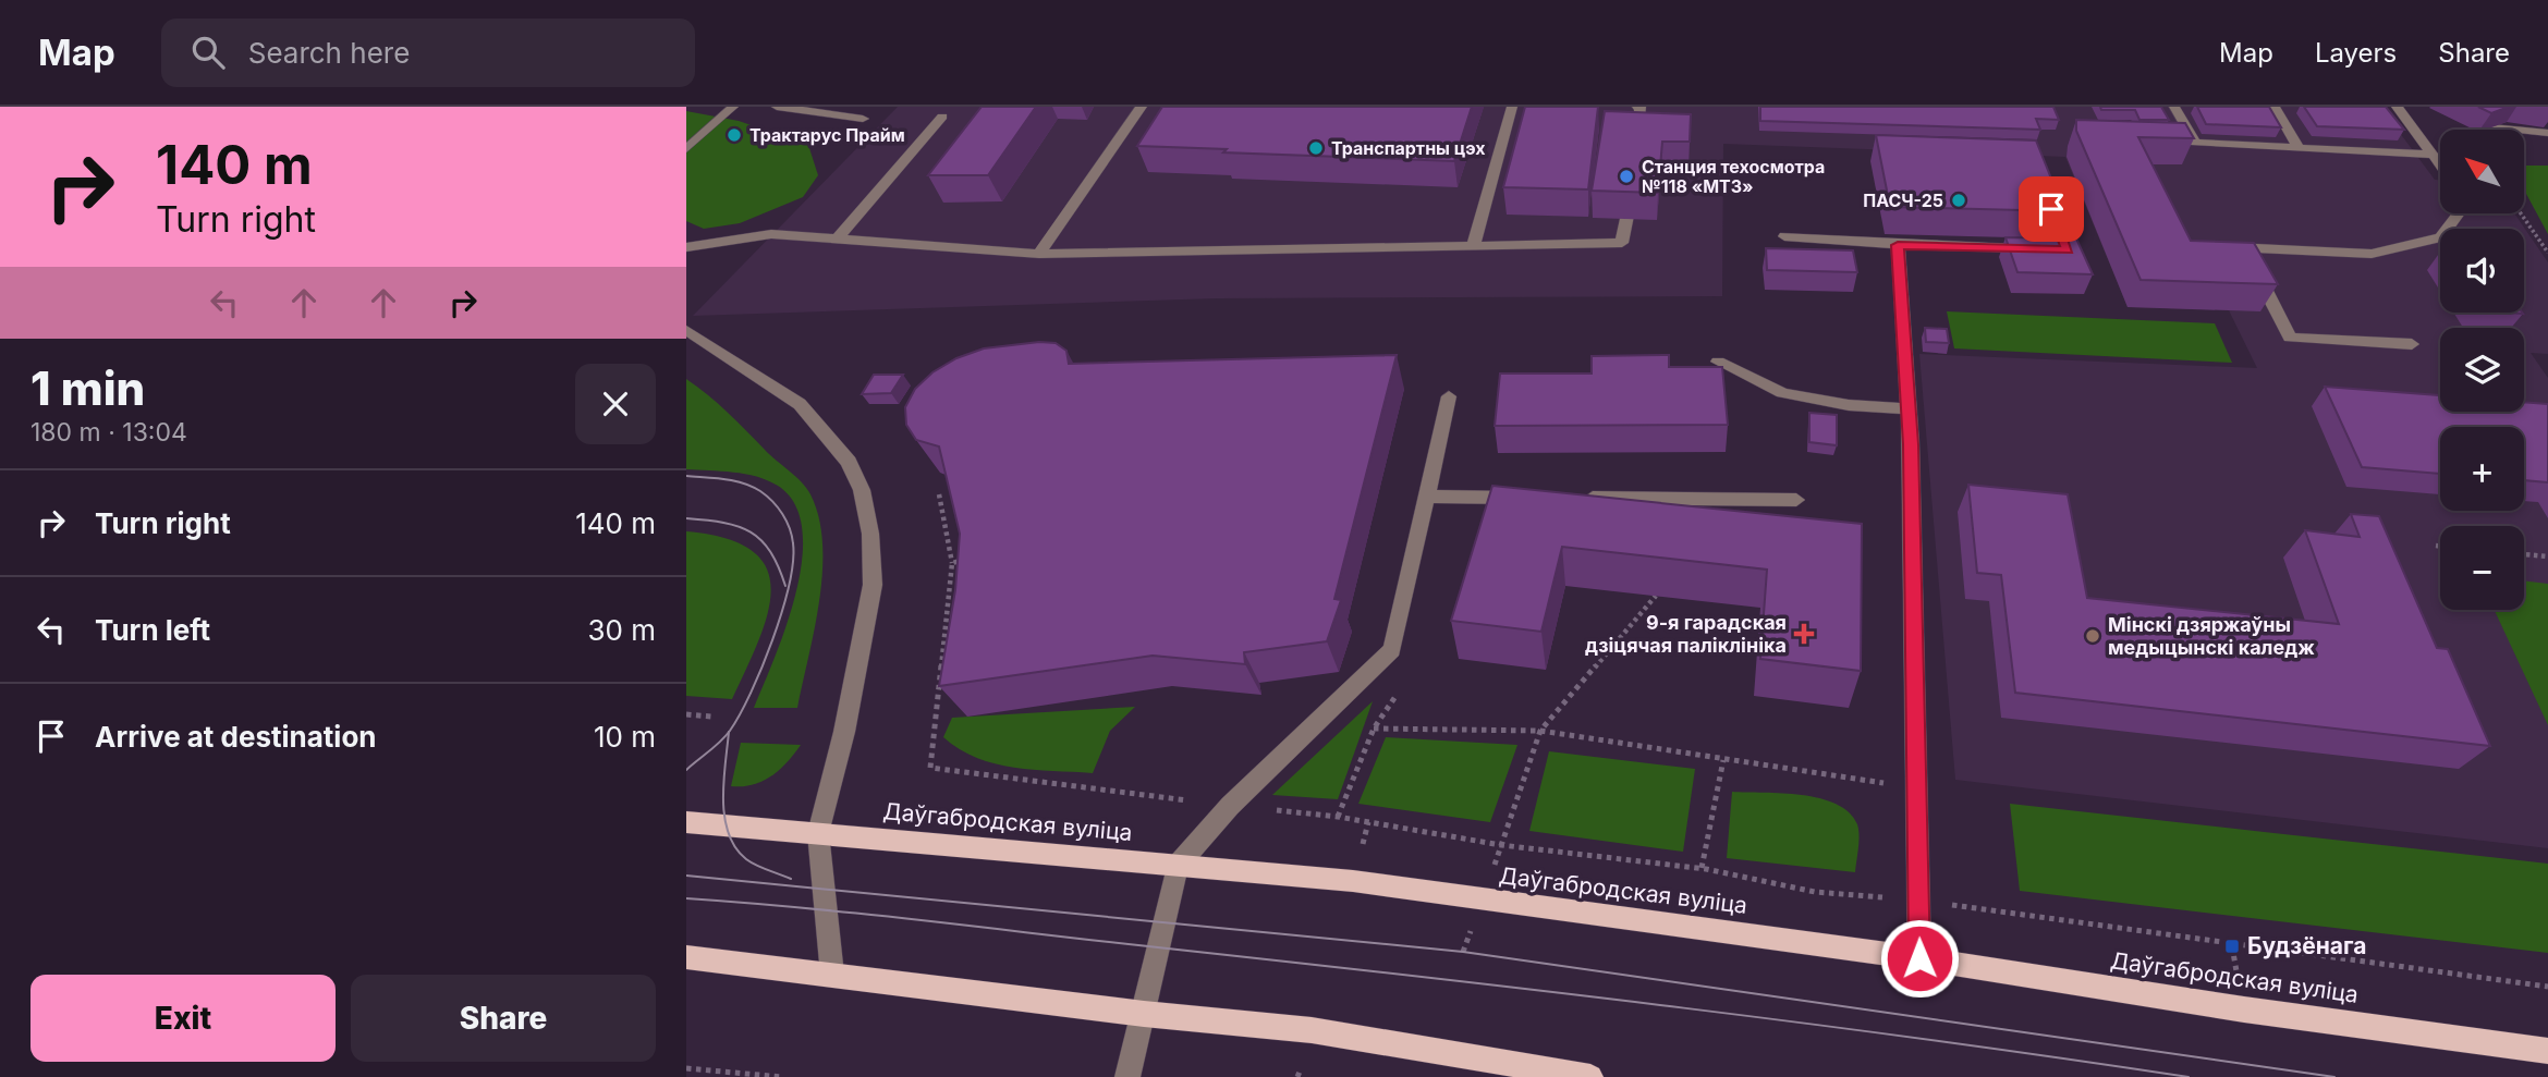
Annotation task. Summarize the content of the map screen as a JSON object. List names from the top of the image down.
{
  "streets": {
    "main road": ["Даўгабродская вуліца"]
  },
  "places": {
    "other": [
      "Трактарус Прайм",
      "Транспартны цэх",
      "Станция техосмотра №118 «МТЗ»",
      "ПАСЧ-25",
      "Мінскі дзяржаўны медыцынскі каледж"
    ],
    "health": ["9-я гарадская дзіцячая паліклініка"],
    "transit": ["Будзёнага"]
  },
  "north": "top left",
  "page": {
    "header": "Map",
    "search": "Search here",
    "nav": ["Map", "Layers", "Share"],
    "turn": ["140 m", "Turn right"],
    "map_buttons": ["+", "−"],
    "heading": ["1 min", "180 m · 13:04"],
    "list": [
      {
        "name": "Turn right",
        "value": "140 m"
      },
      {
        "name": "Turn left",
        "value": "30 m"
      },
      {
        "name": "Arrive at destination",
        "value": "10 m"
      }
    ],
    "buttons": ["Exit", "Share"]
  }
}
